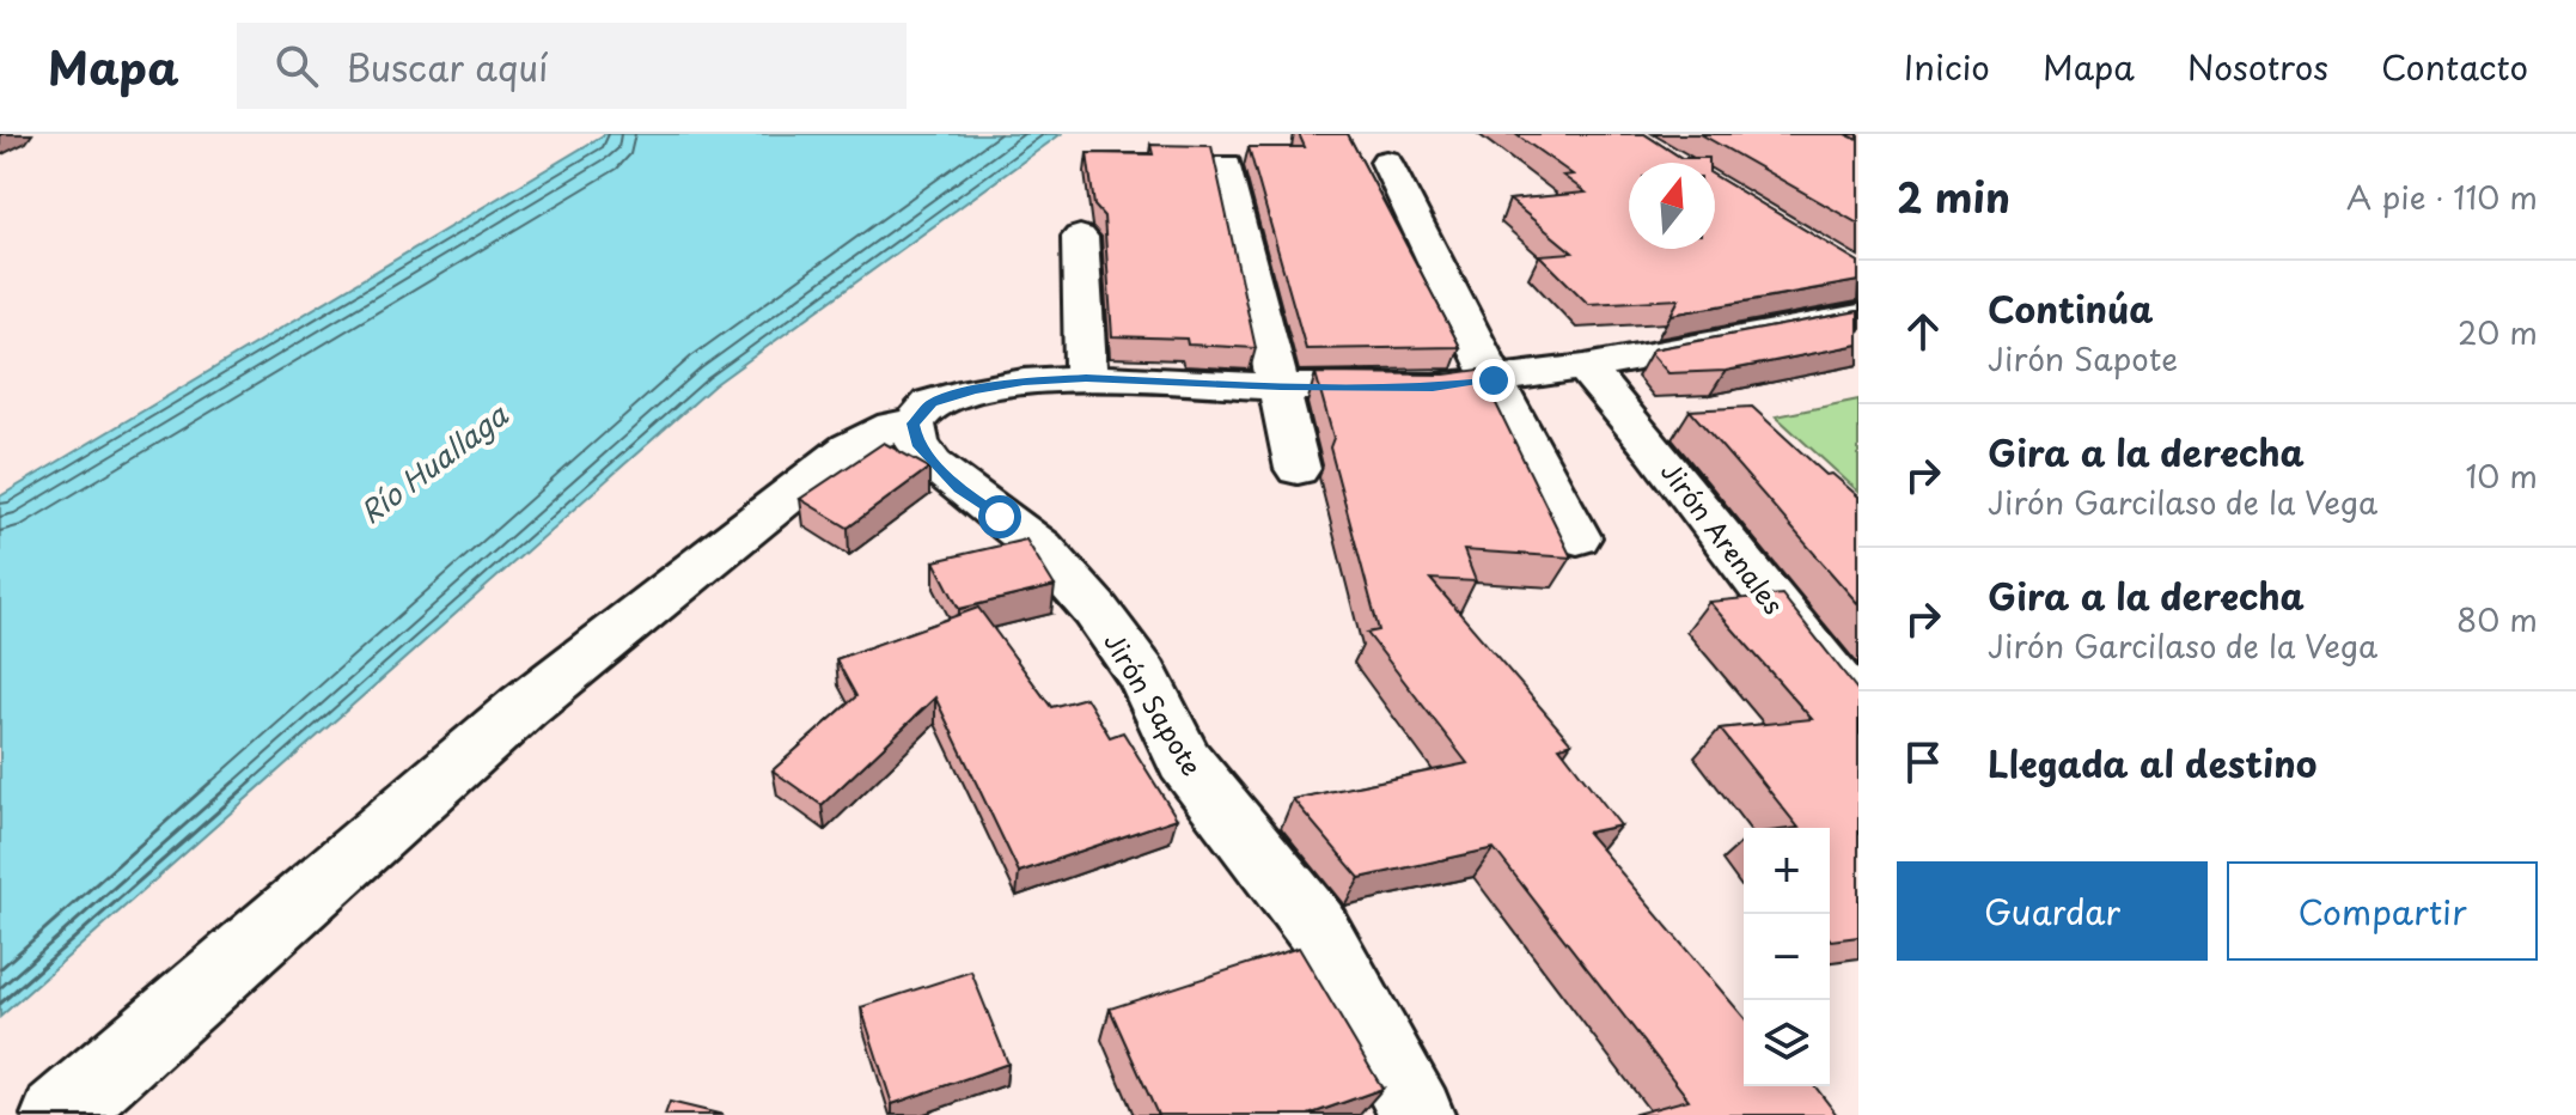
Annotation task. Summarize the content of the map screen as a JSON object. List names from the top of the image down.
{
  "streets": {
    "street": ["Jirón Arenales", "Jirón Sapote"]
  },
  "water": ["Río Huallaga"],
  "north": "top",
  "page": {
    "header": "Mapa",
    "search": "Buscar aquí",
    "nav": [
      "Inicio",
      "Mapa",
      "Nosotros",
      "Contacto"
    ],
    "heading": ["2 min", "A pie · 110 m"],
    "list": [
      ["Continúa", "Jirón Sapote", "20 m"],
      ["Gira a la derecha", "Jirón Garcilaso de la Vega", "10 m"],
      ["Gira a la derecha", "Jirón Garcilaso de la Vega", "80 m"],
      "Llegada al destino"
    ],
    "map_buttons": ["+", "−"],
    "buttons": ["Guardar", "Compartir"]
  }
}
